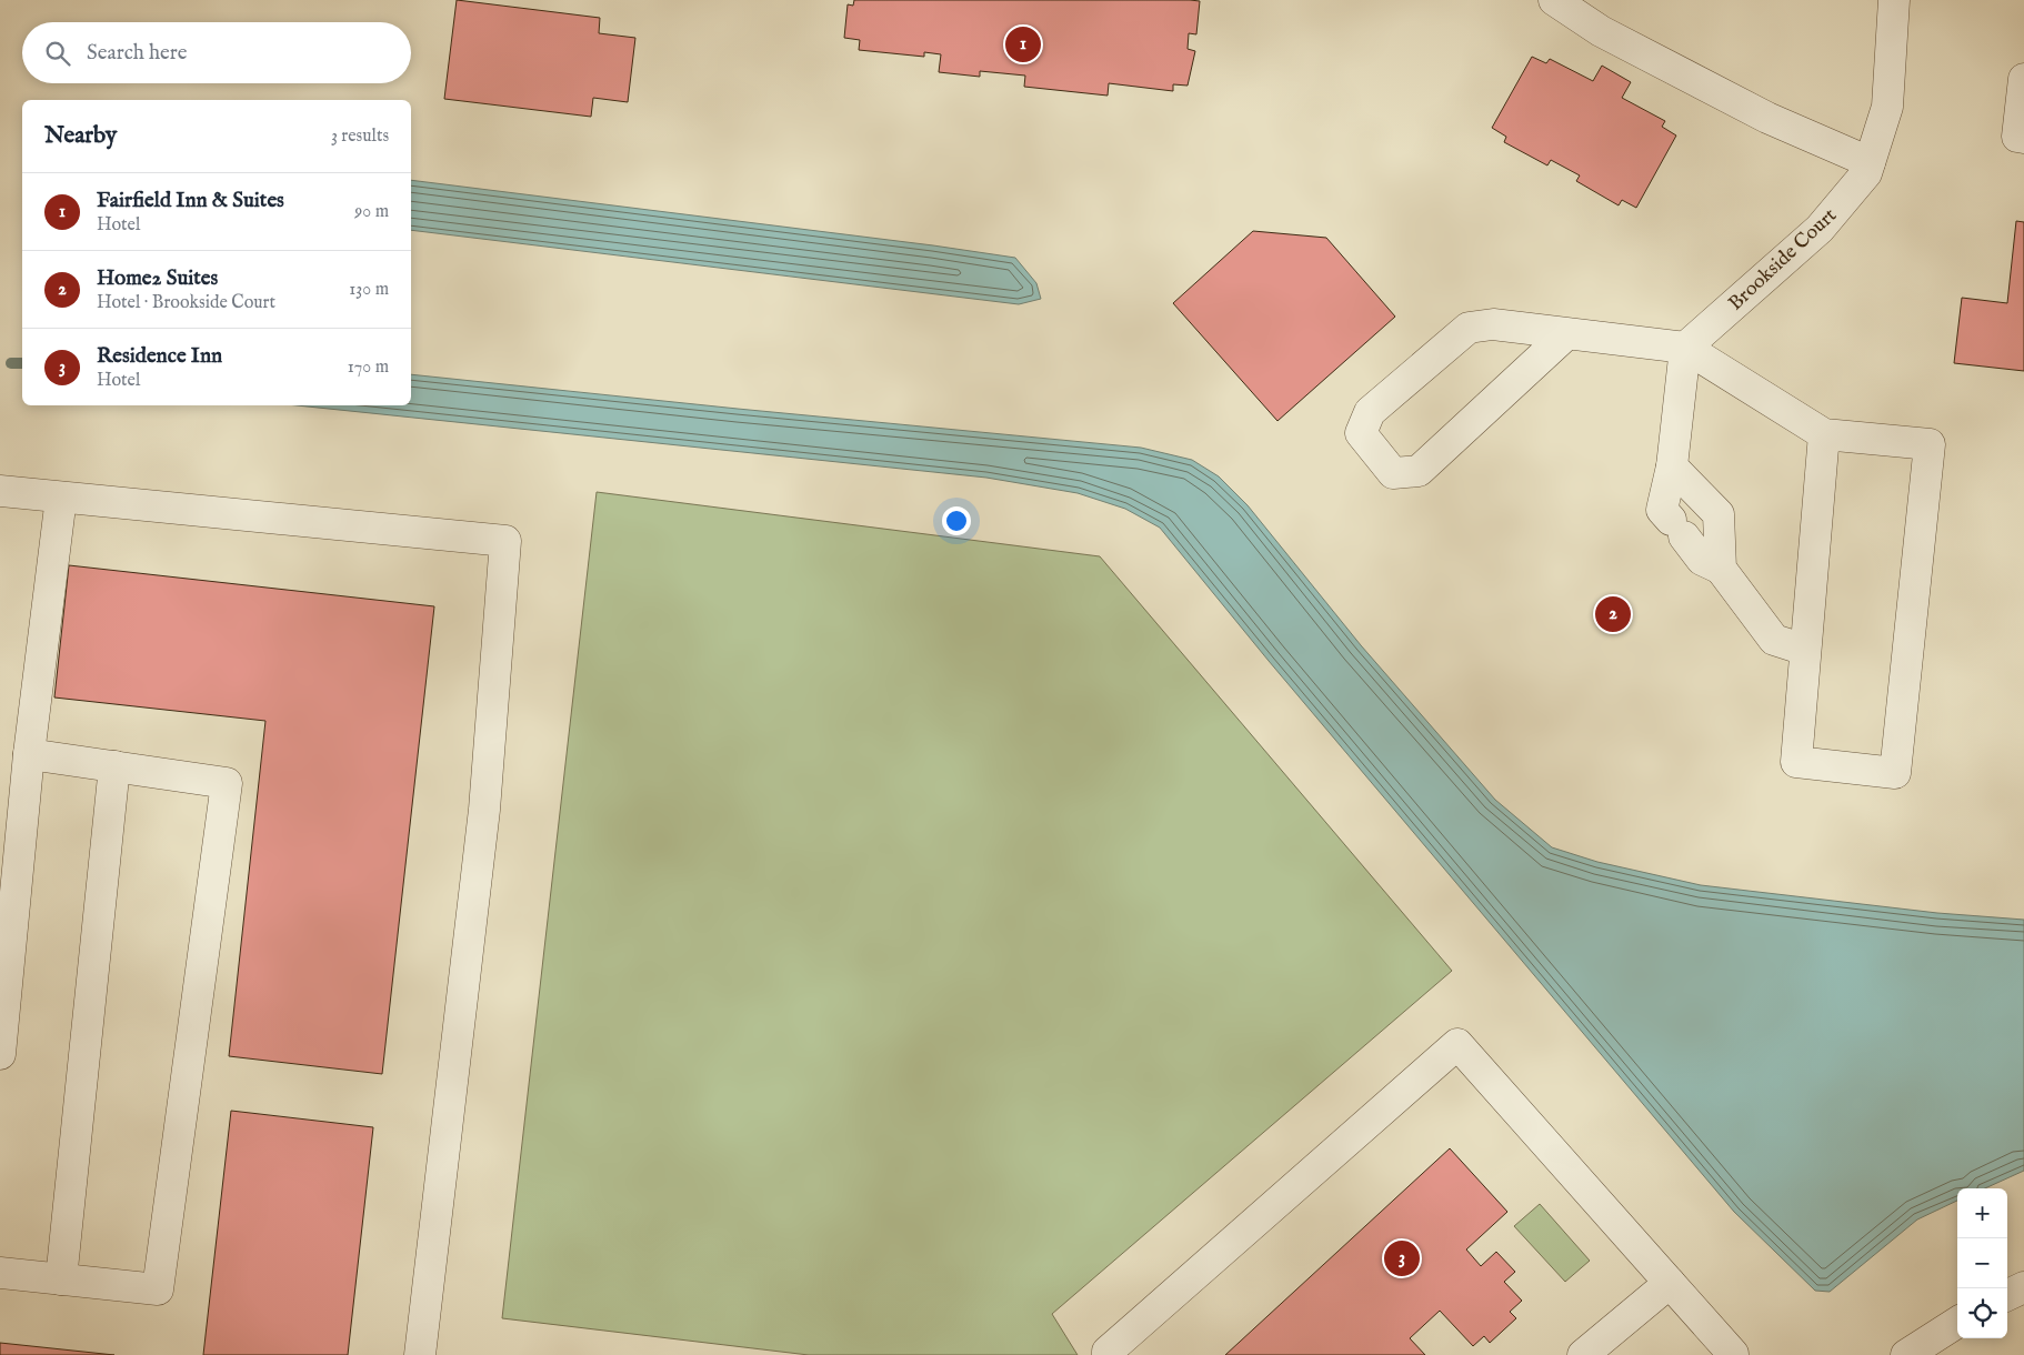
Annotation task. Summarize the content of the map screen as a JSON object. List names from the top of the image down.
{
  "streets": {
    "street": ["Brookside Court"]
  },
  "page": {
    "search": "Search here",
    "pins": ["1", "2", "3"],
    "heading": ["Nearby", "3 results"],
    "list": [
      {
        "mark": "1",
        "name": "Fairfield Inn & Suites",
        "note": "Hotel",
        "value": "90 m"
      },
      {
        "mark": "2",
        "name": "Home2 Suites",
        "note": "Hotel · Brookside Court",
        "value": "130 m"
      },
      {
        "mark": "3",
        "name": "Residence Inn",
        "note": "Hotel",
        "value": "170 m"
      }
    ],
    "map_buttons": ["+", "−"]
  }
}
